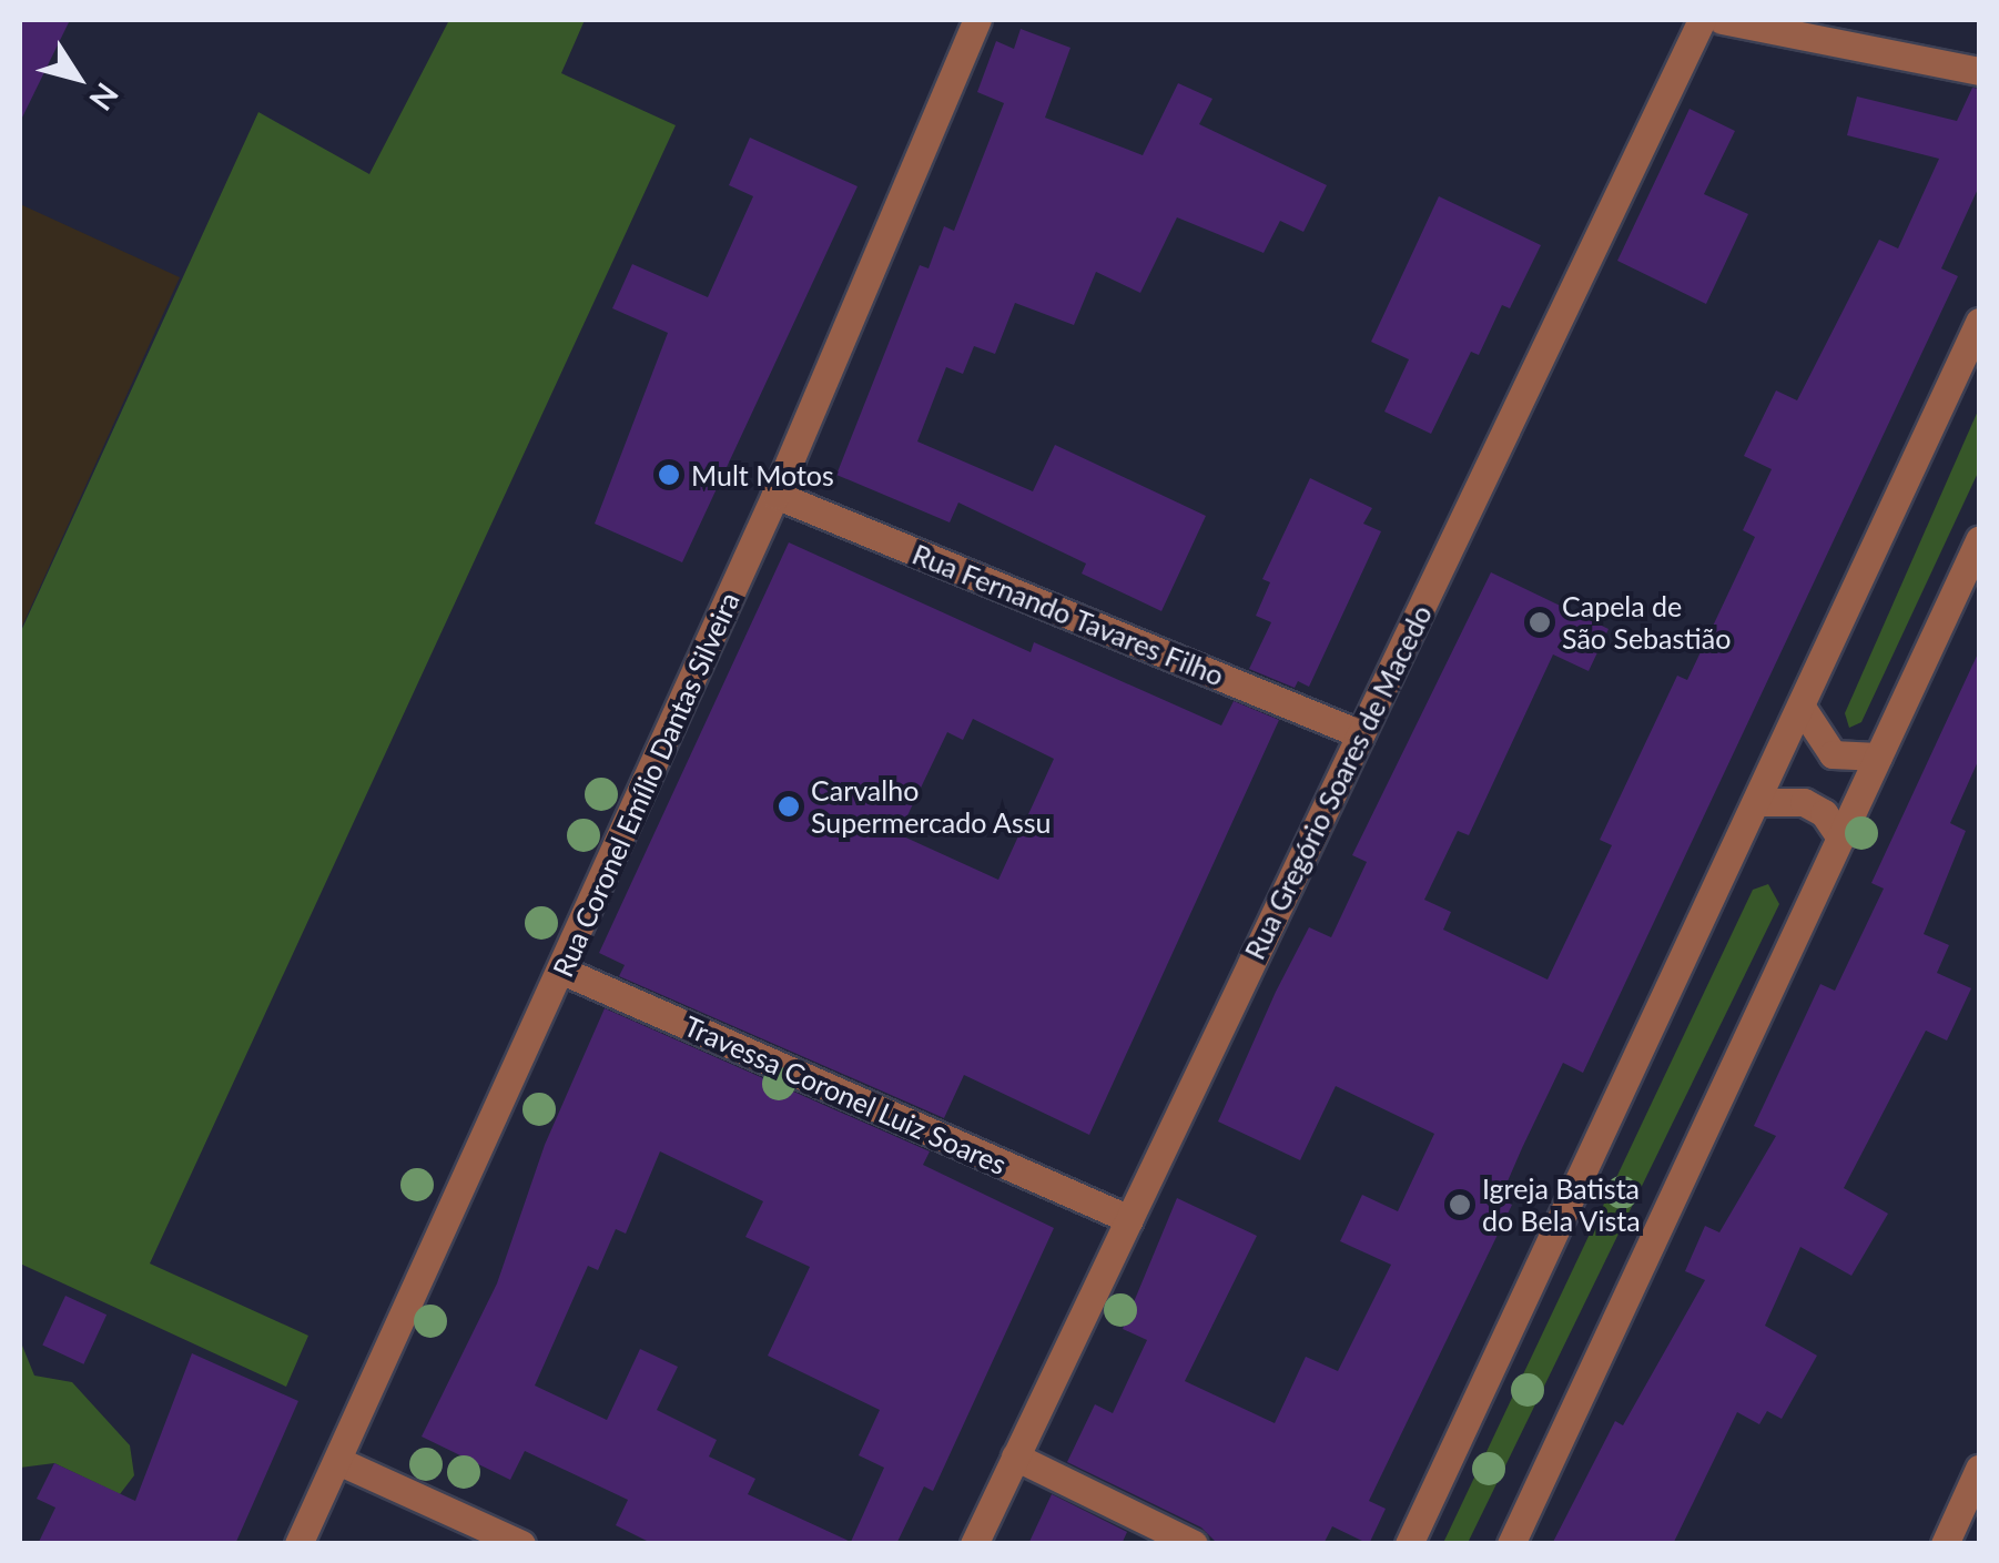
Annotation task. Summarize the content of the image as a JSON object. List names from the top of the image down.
{
  "streets": {
    "street": [
      "Rua Fernando Tavares Filho",
      "Rua Gregório Soares de Macedo",
      "Rua Coronel Emílio Dantas Silveira",
      "Travessa Coronel Luiz Soares"
    ]
  },
  "crossings": [
    ["Rua Fernando Tavares Filho", "Rua Gregório Soares de Macedo"],
    ["Rua Fernando Tavares Filho", "Rua Coronel Emílio Dantas Silveira"],
    ["Rua Gregório Soares de Macedo", "Travessa Coronel Luiz Soares"],
    ["Rua Coronel Emílio Dantas Silveira", "Travessa Coronel Luiz Soares"]
  ],
  "places": [
    "Mult Motos",
    "Capela de São Sebastião",
    "Carvalho Supermercado Assu",
    "Igreja Batista do Bela Vista"
  ],
  "north": "bottom right"
}
